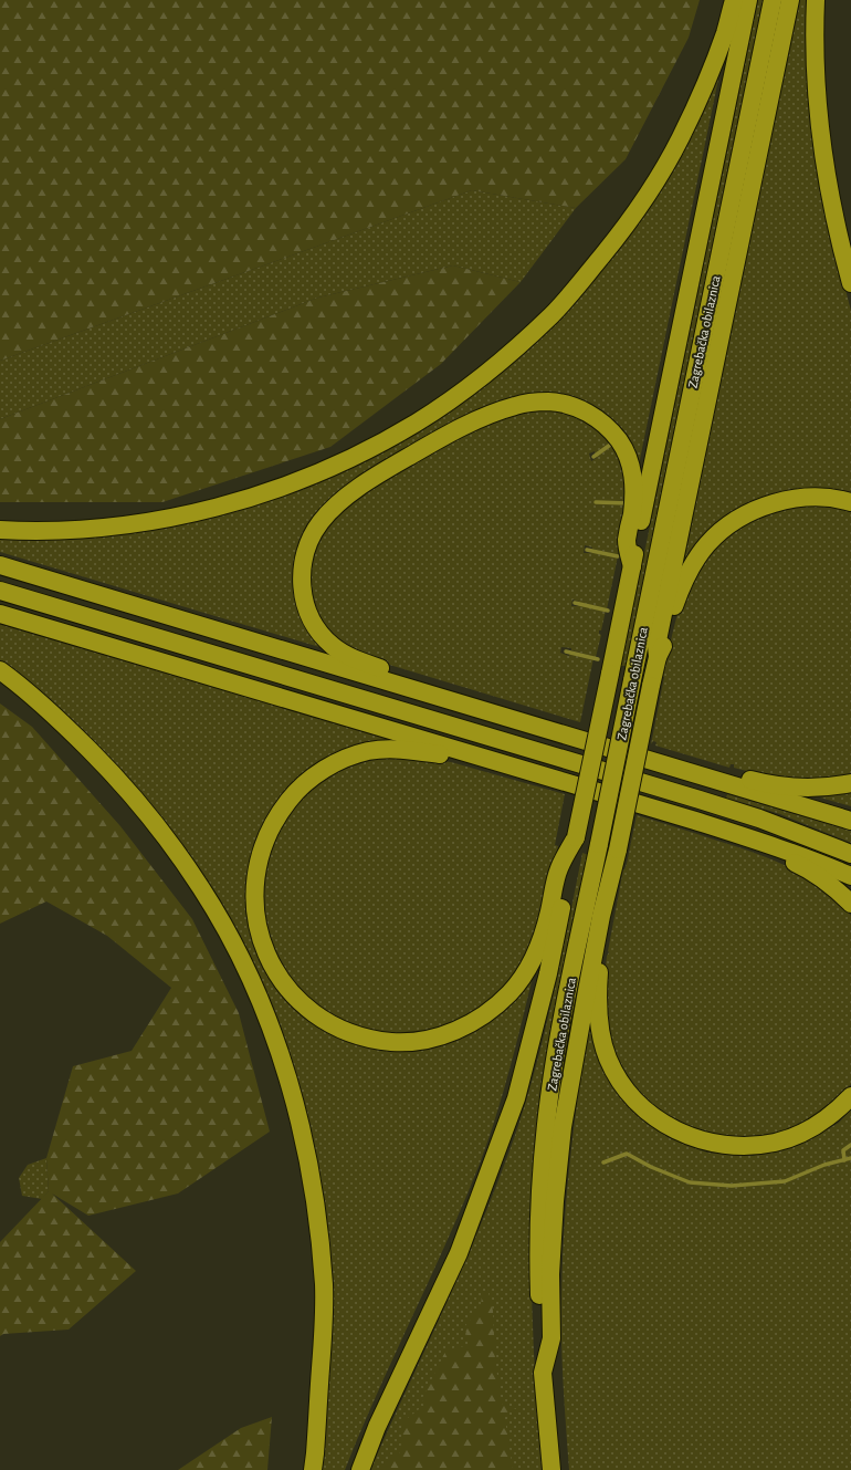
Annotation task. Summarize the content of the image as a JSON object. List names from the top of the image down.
{
  "streets": {
    "highway": ["Zagrebačka obilaznica"]
  }
}
